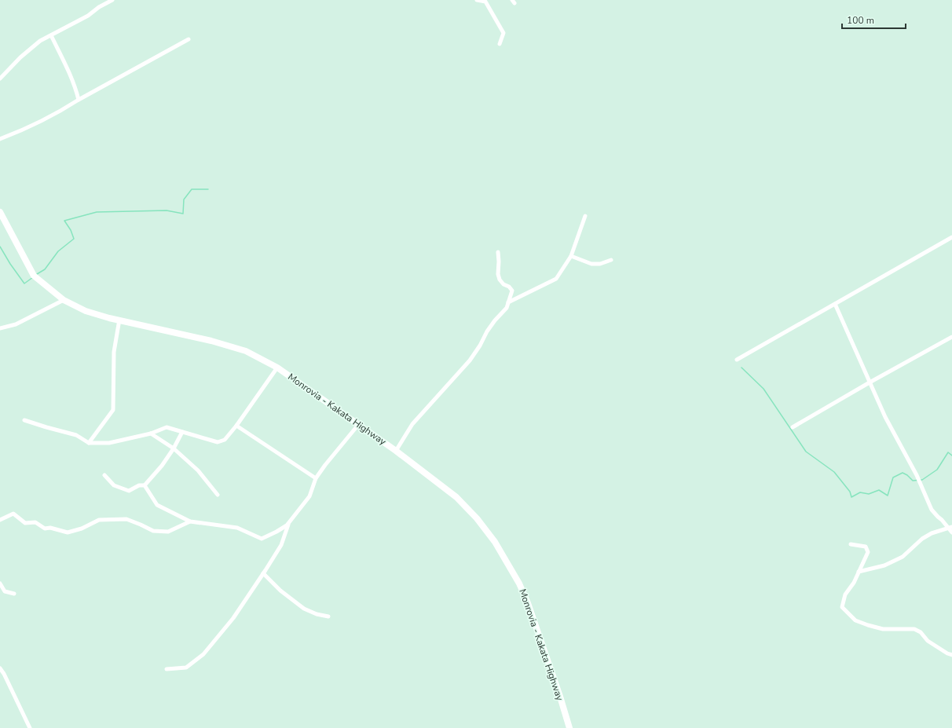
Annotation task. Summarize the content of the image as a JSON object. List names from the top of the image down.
{
  "streets": {
    "highway": ["Monrovia - Kakata Highway"]
  },
  "scale_bar": "100 m"
}
